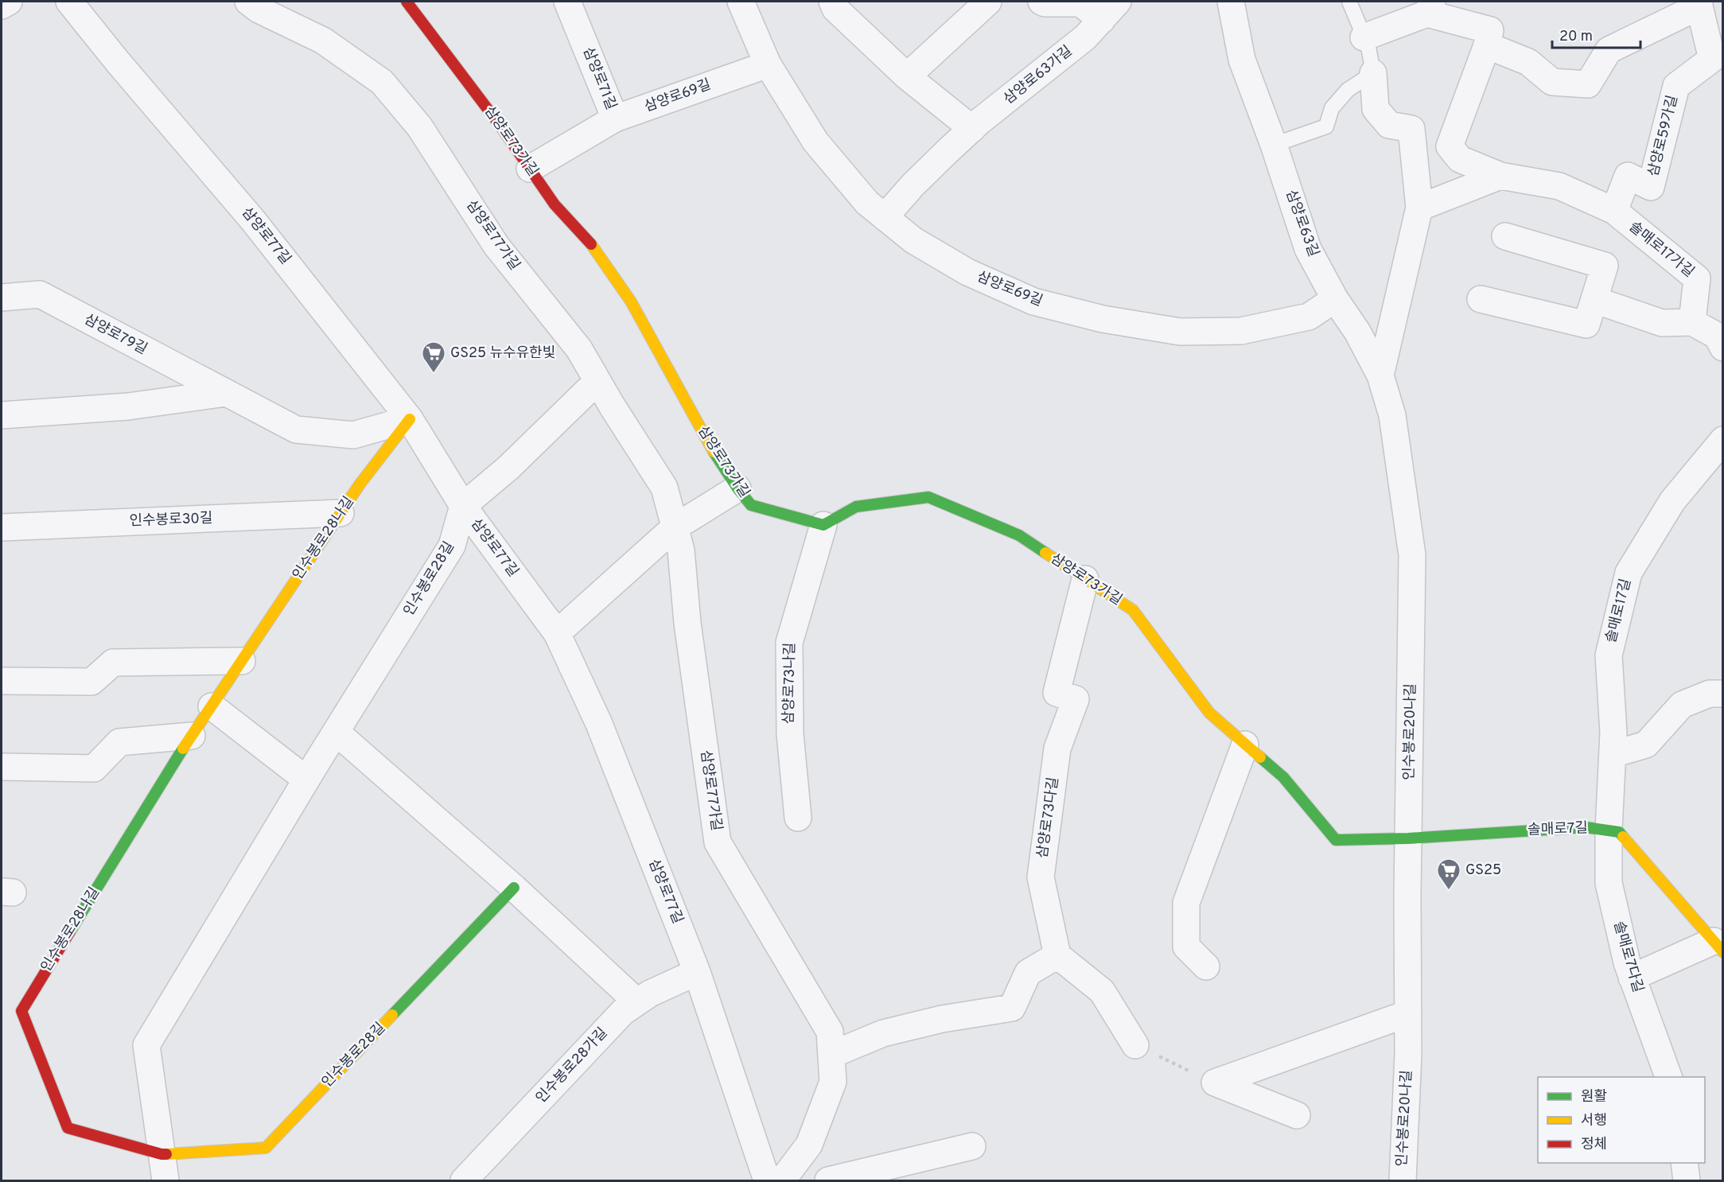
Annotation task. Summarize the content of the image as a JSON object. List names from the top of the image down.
{
  "streets": {
    "street": [
      "삼양로63가길",
      "삼양로71길",
      "삼양로69길",
      "삼양로59가길",
      "삼양로73가길",
      "삼양로63길",
      "삼양로77가길",
      "삼양로77길",
      "솔매로17가길",
      "삼양로79길",
      "인수봉로30길",
      "인수봉로28나길",
      "인수봉로28길",
      "솔매로17길",
      "삼양로73나길",
      "인수봉로20나길",
      "삼양로73다길",
      "솔매로7길",
      "솔매로7다길",
      "인수봉로28가길"
    ]
  },
  "crossings": [
    ["삼양로63가길", "삼양로69길"],
    ["삼양로71길", "삼양로69길"],
    ["삼양로71길", "삼양로73가길"],
    ["삼양로69길", "삼양로63길"],
    ["삼양로69길", "인수봉로20나길"],
    ["삼양로59가길", "솔매로17가길"],
    ["삼양로73가길", "삼양로73나길"],
    ["삼양로73가길", "인수봉로20나길"],
    ["삼양로73가길", "삼양로73다길"],
    ["삼양로73가길", "솔매로7길"],
    ["삼양로63길", "인수봉로20나길"],
    ["삼양로77길", "삼양로79길"],
    ["삼양로77길", "인수봉로28나길"],
    ["삼양로77길", "인수봉로28길"],
    ["삼양로77길", "인수봉로28가길"],
    ["삼양로79길", "인수봉로28나길"],
    ["인수봉로30길", "인수봉로28나길"],
    ["인수봉로28나길", "인수봉로28길"],
    ["솔매로17길", "솔매로7길"],
    ["솔매로17길", "솔매로7다길"],
    ["인수봉로20나길", "솔매로7길"],
    ["솔매로7길", "솔매로7다길"]
  ],
  "places": {
    "supermarket": ["GS25 뉴수유한빛", "GS25"]
  },
  "legend": ["원활", "서행", "정체"],
  "scale_bar": "20 m"
}
